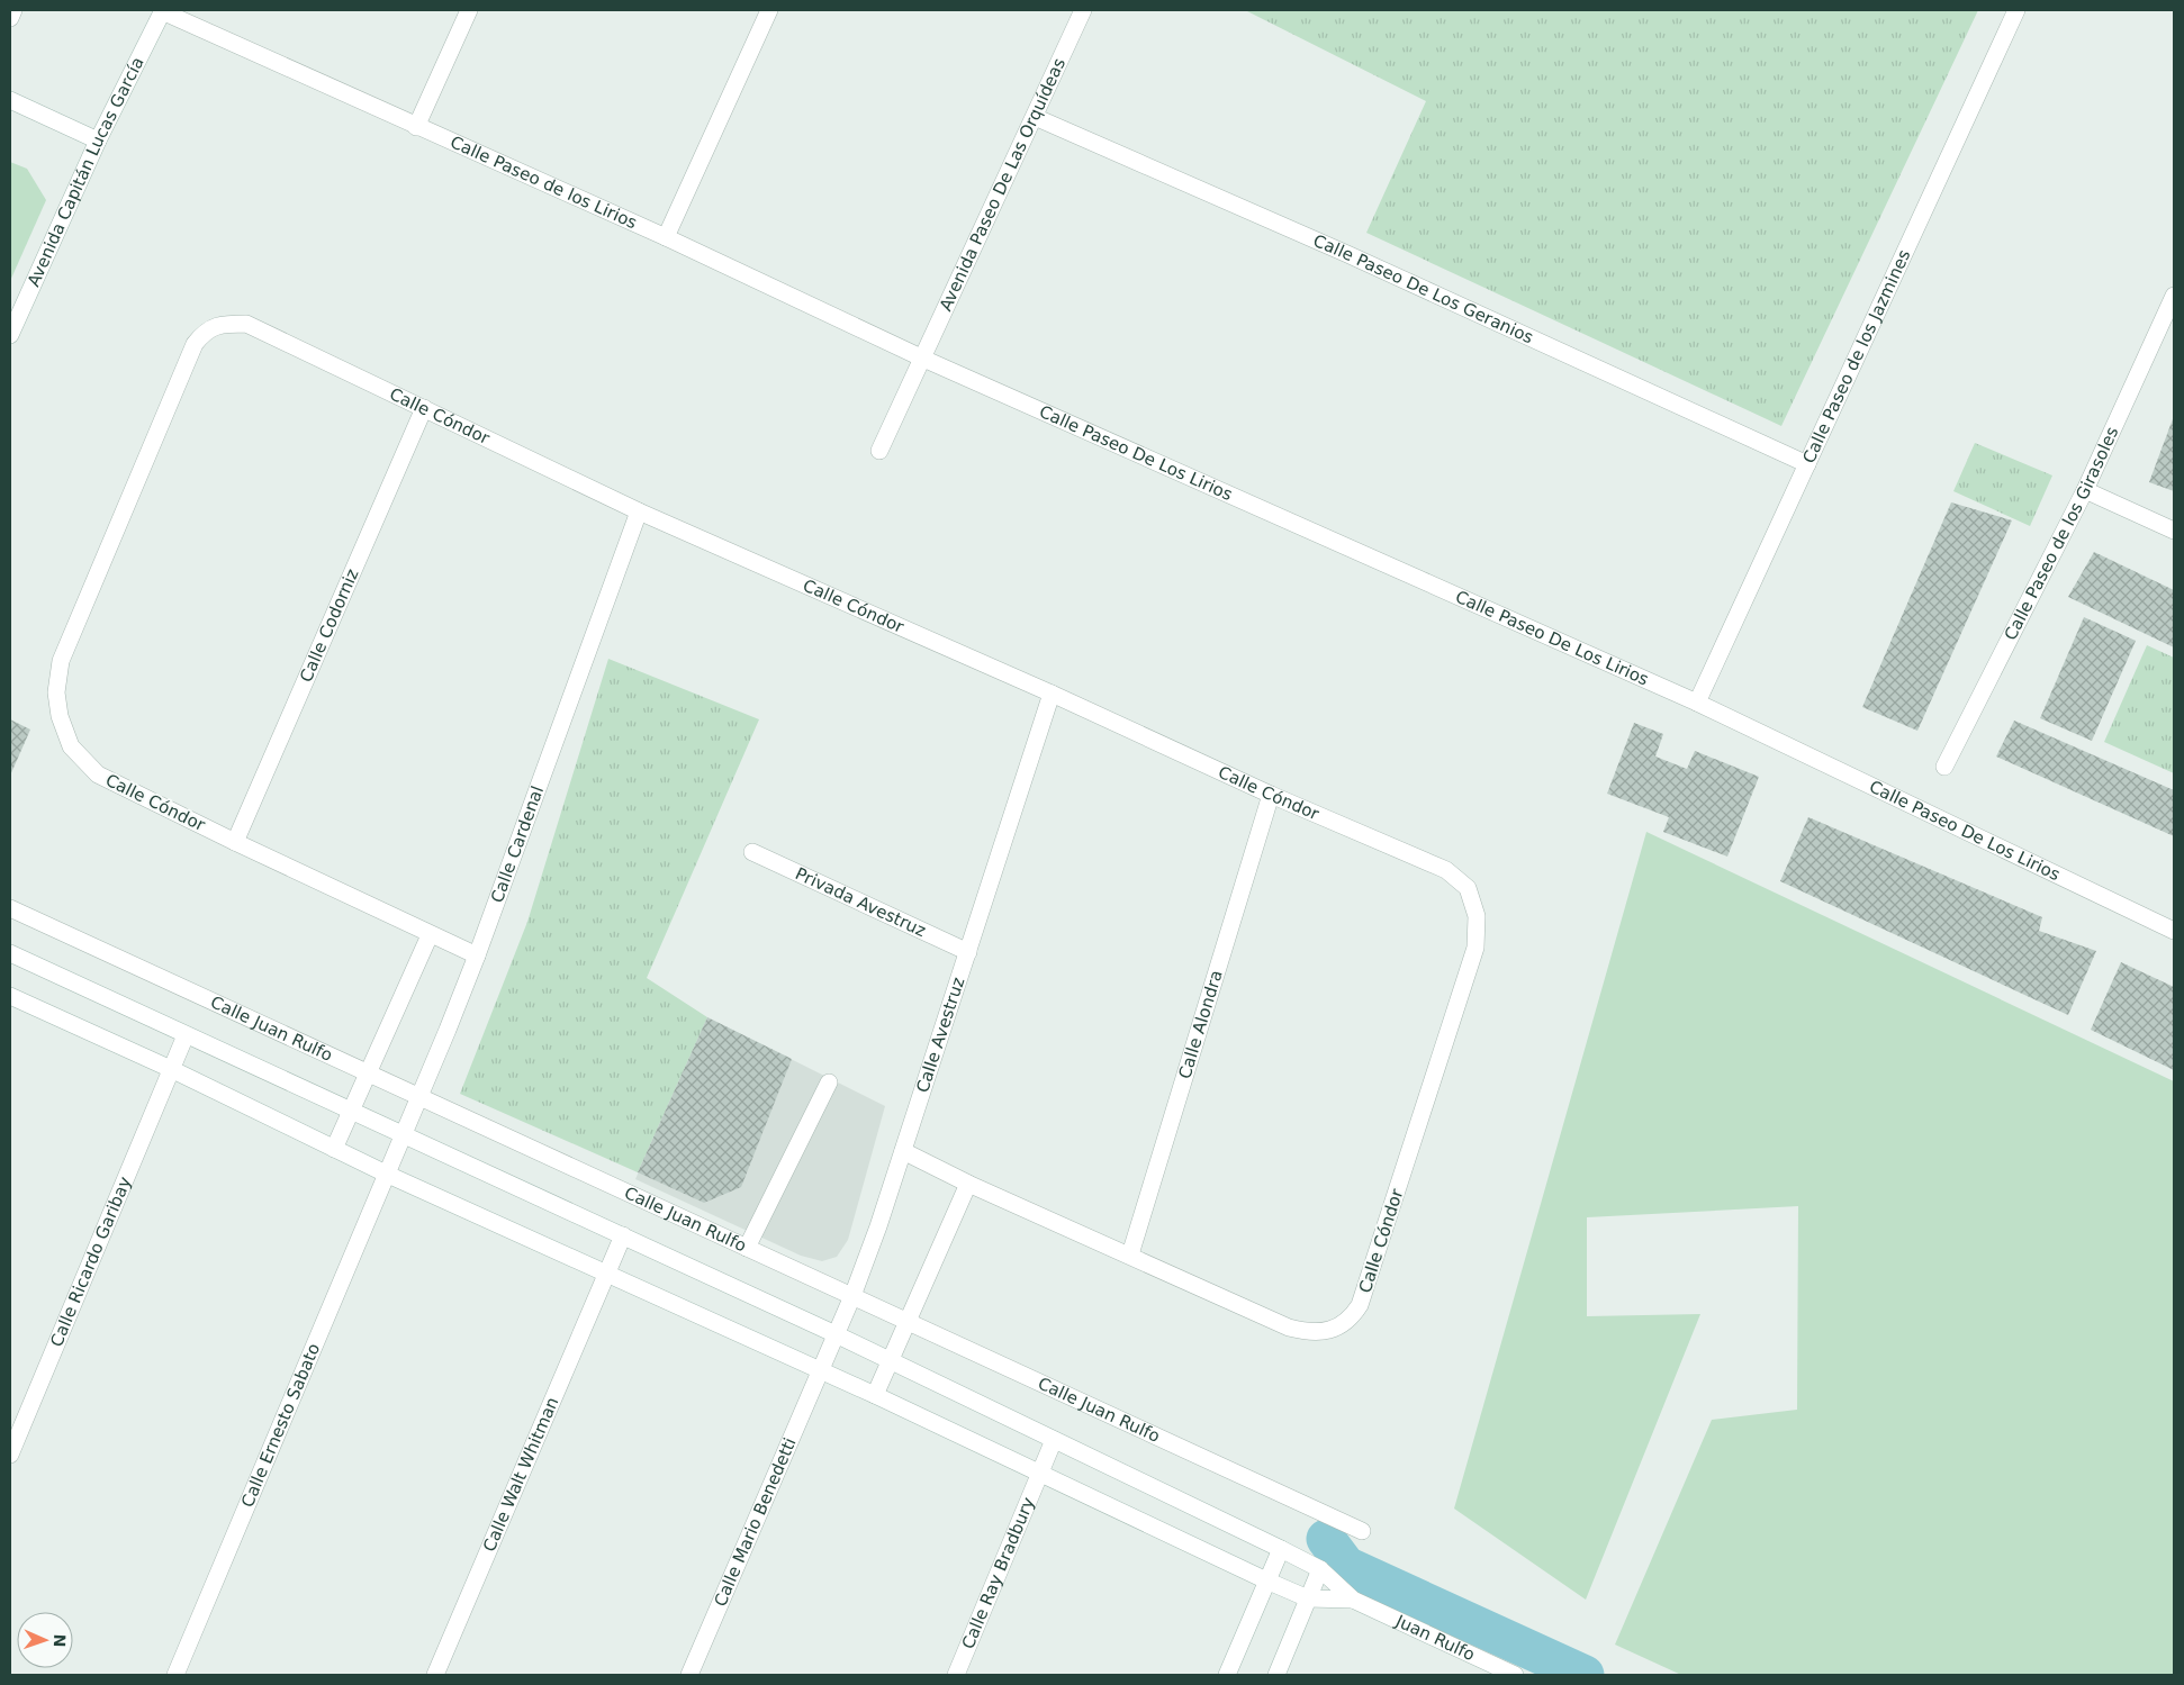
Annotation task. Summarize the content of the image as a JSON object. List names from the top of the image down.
{
  "streets": {
    "street": [
      "Avenida Capitán Lucas García",
      "Calle Paseo de los Lirios",
      "Avenida Paseo De Las Orquídeas",
      "Calle Paseo De Los Geranios",
      "Calle Paseo de los Jazmines",
      "Calle Cóndor",
      "Calle Paseo De Los Lirios",
      "Calle Paseo de los Girasoles",
      "Calle Codorniz",
      "Calle Cardenal",
      "Privada Avestruz",
      "Calle Alondra",
      "Calle Juan Rulfo",
      "Calle Avestruz",
      "Calle Ricardo Garibay",
      "Calle Ernesto Sabato",
      "Calle Walt Whitman",
      "Calle Mario Benedetti",
      "Calle Ray Bradbury",
      "Juan Rulfo"
    ]
  },
  "crossings": [
    ["Avenida Capitán Lucas García", "Calle Paseo de los Lirios"],
    ["Calle Paseo de los Lirios", "Avenida Paseo De Las Orquídeas"],
    ["Calle Paseo de los Lirios", "Calle Paseo De Los Lirios"],
    ["Avenida Paseo De Las Orquídeas", "Calle Paseo De Los Geranios"],
    ["Avenida Paseo De Las Orquídeas", "Calle Paseo De Los Lirios"],
    ["Calle Paseo De Los Geranios", "Calle Paseo de los Jazmines"],
    ["Calle Paseo de los Jazmines", "Calle Paseo De Los Lirios"],
    ["Calle Cóndor", "Calle Codorniz"],
    ["Calle Cóndor", "Calle Cardenal"],
    ["Calle Cóndor", "Calle Alondra"],
    ["Calle Cóndor", "Calle Avestruz"],
    ["Calle Cardenal", "Calle Juan Rulfo"],
    ["Calle Cardenal", "Calle Ernesto Sabato"],
    ["Privada Avestruz", "Calle Avestruz"],
    ["Calle Juan Rulfo", "Calle Avestruz"],
    ["Calle Avestruz", "Calle Mario Benedetti"]
  ],
  "north": "right"
}
